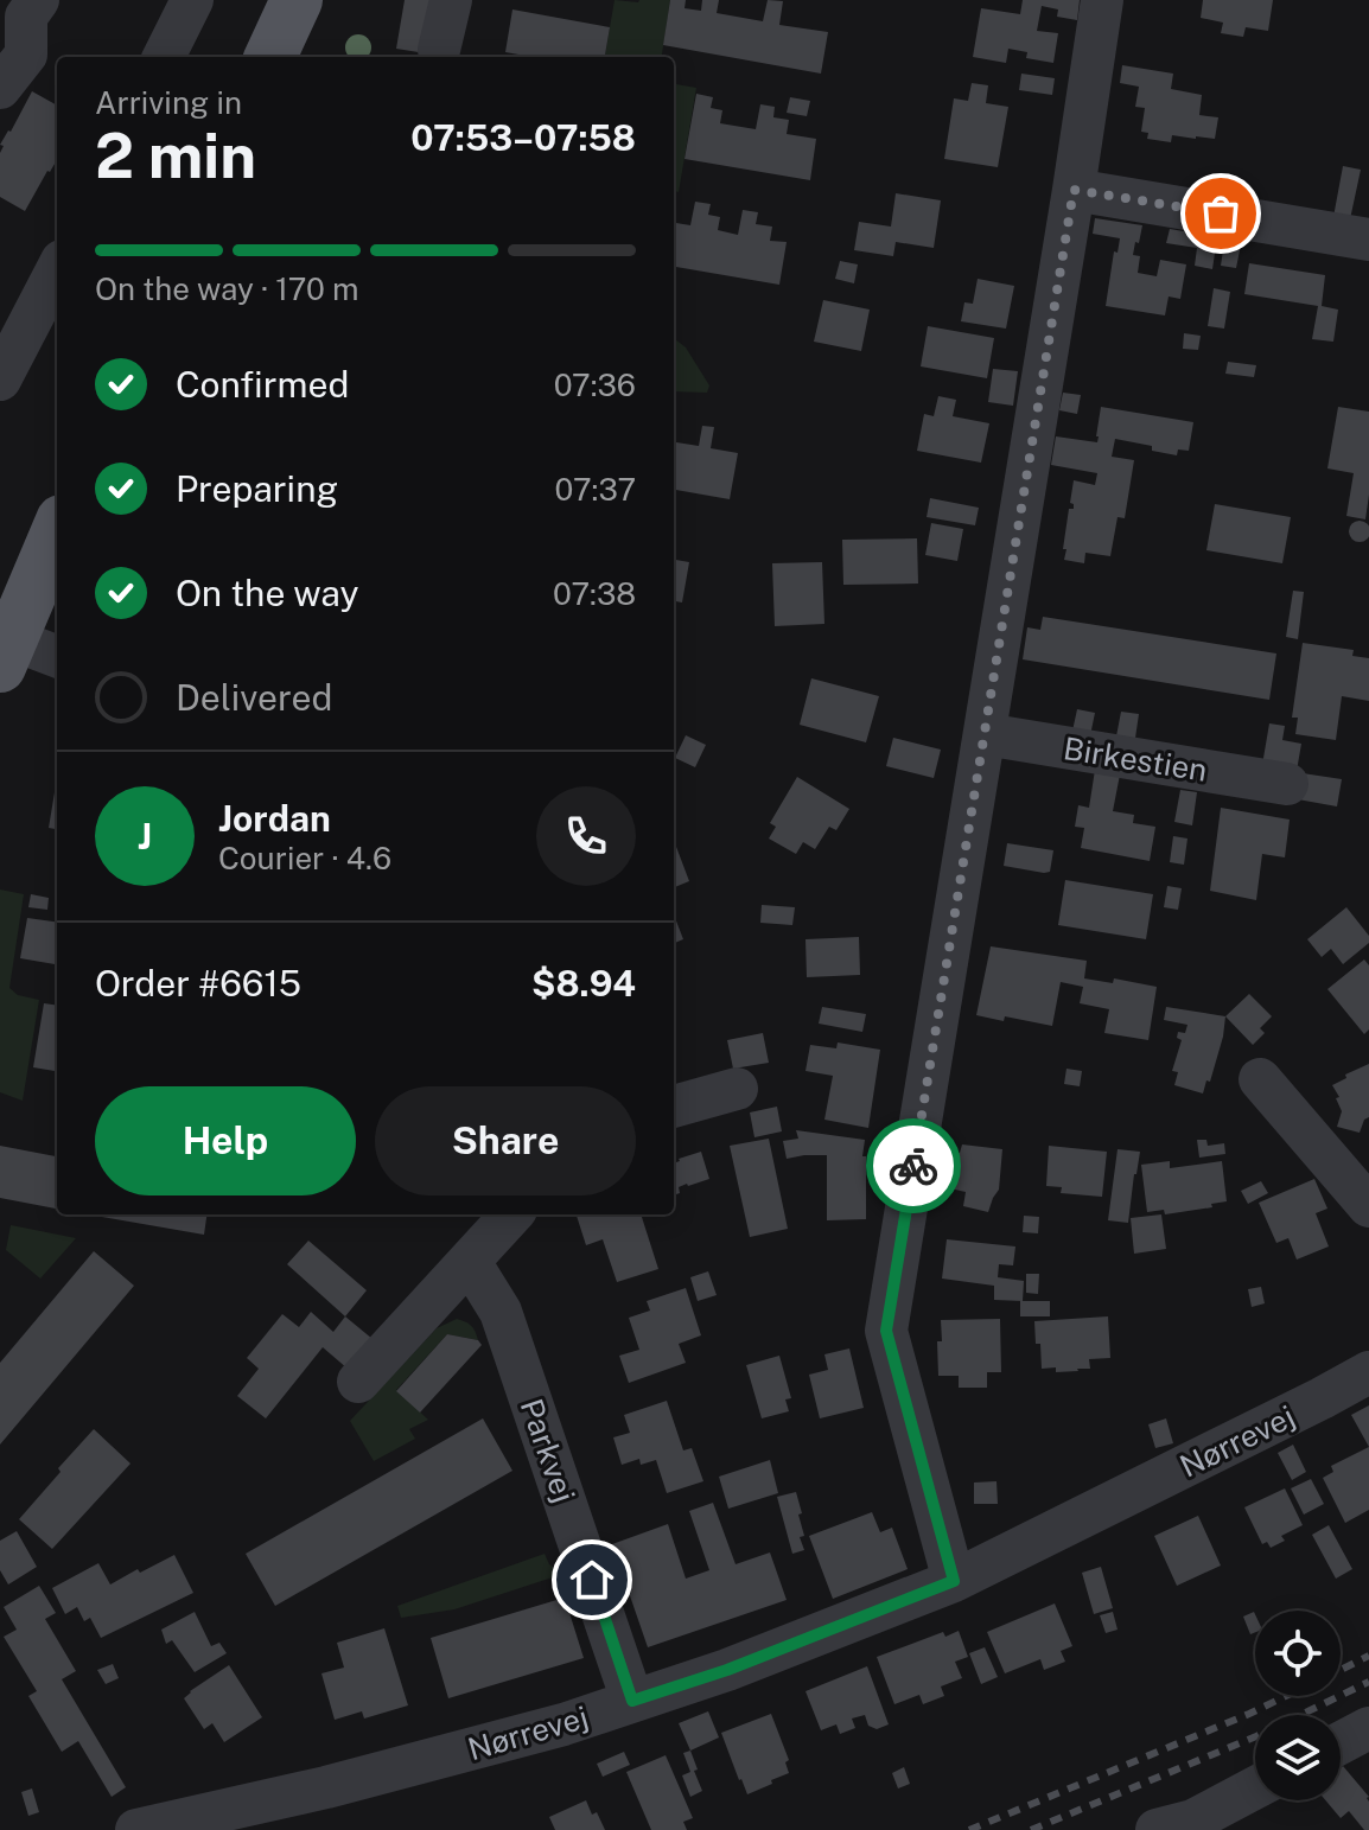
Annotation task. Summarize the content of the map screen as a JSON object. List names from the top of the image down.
{
  "streets": {
    "street": ["Birkestien", "Nørrevej", "Parkvej"]
  },
  "crossings": [
    ["Nørrevej", "Parkvej"]
  ],
  "page": {
    "heading": ["2 min", "Arriving in", "07:53–07:58"],
    "panel": [
      "Jordan",
      "Courier · 4.6",
      "Order #6615",
      "$8.94"
    ],
    "bar": "On the way · 170 m",
    "list": [
      ["Confirmed", "07:36"],
      ["Preparing", "07:37"],
      ["On the way", "07:38"],
      "Delivered"
    ],
    "round": "J",
    "buttons": ["Help", "Share"]
  }
}
